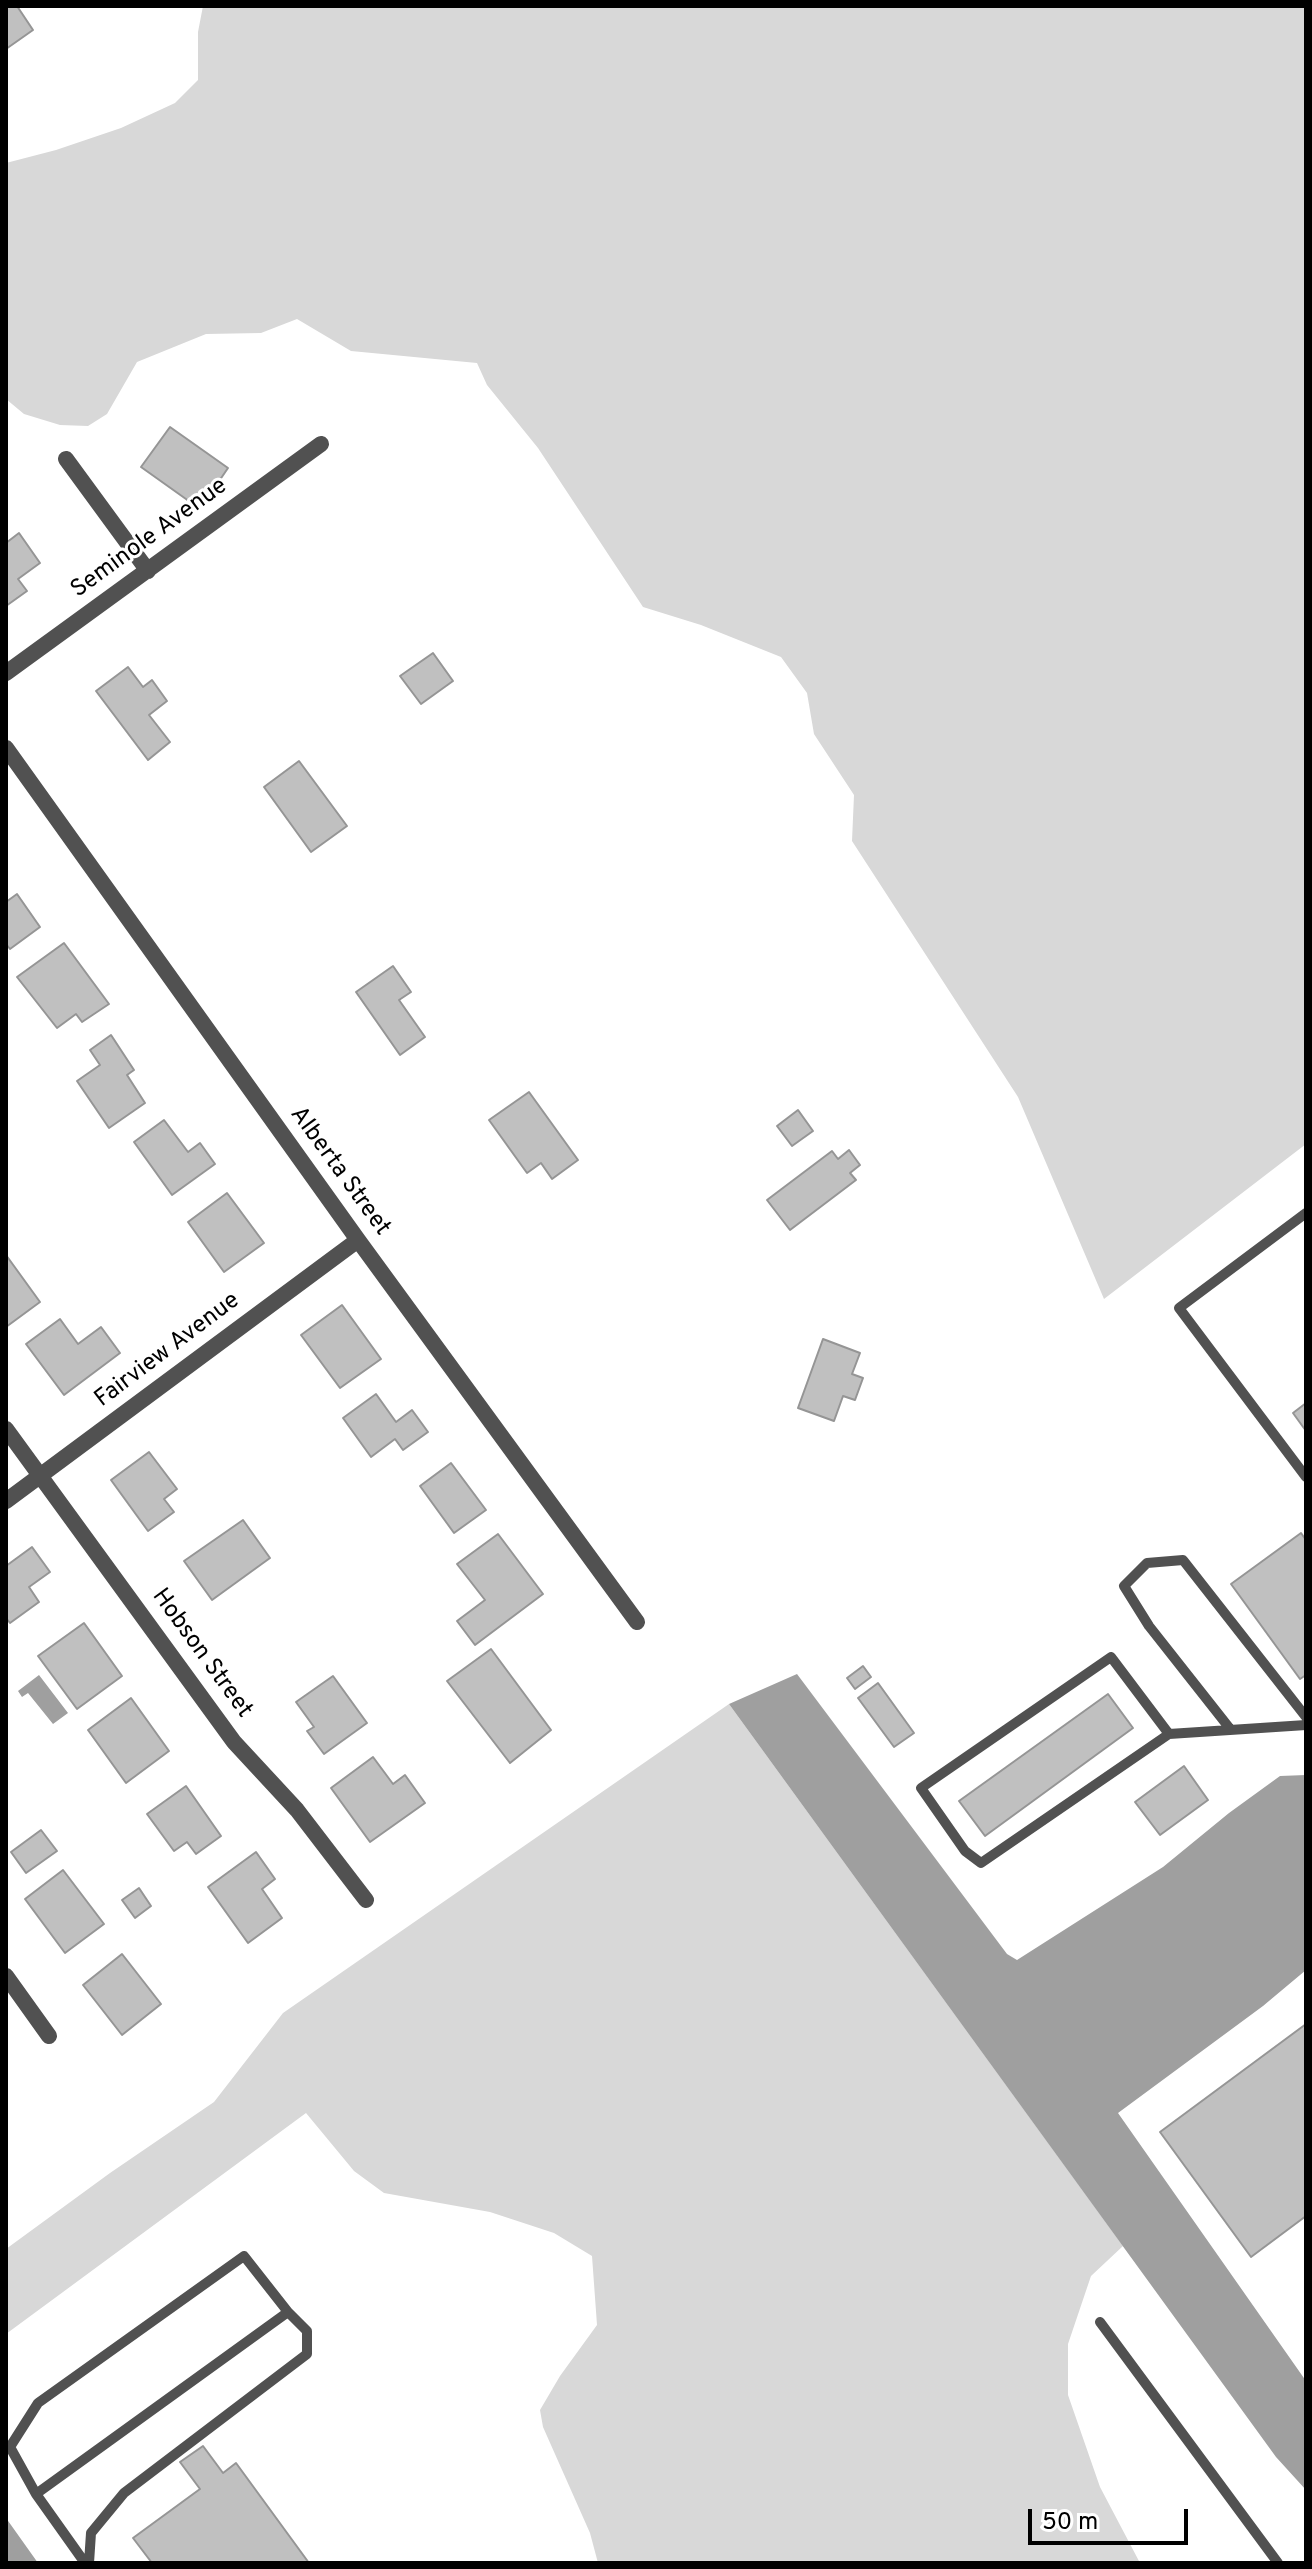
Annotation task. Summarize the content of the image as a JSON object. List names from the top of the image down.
{
  "streets": {
    "street": [
      "Seminole Avenue",
      "Alberta Street",
      "Fairview Avenue",
      "Hobson Street"
    ]
  },
  "crossings": [
    ["Alberta Street", "Fairview Avenue"],
    ["Fairview Avenue", "Hobson Street"]
  ],
  "scale_bar": "50 m"
}
